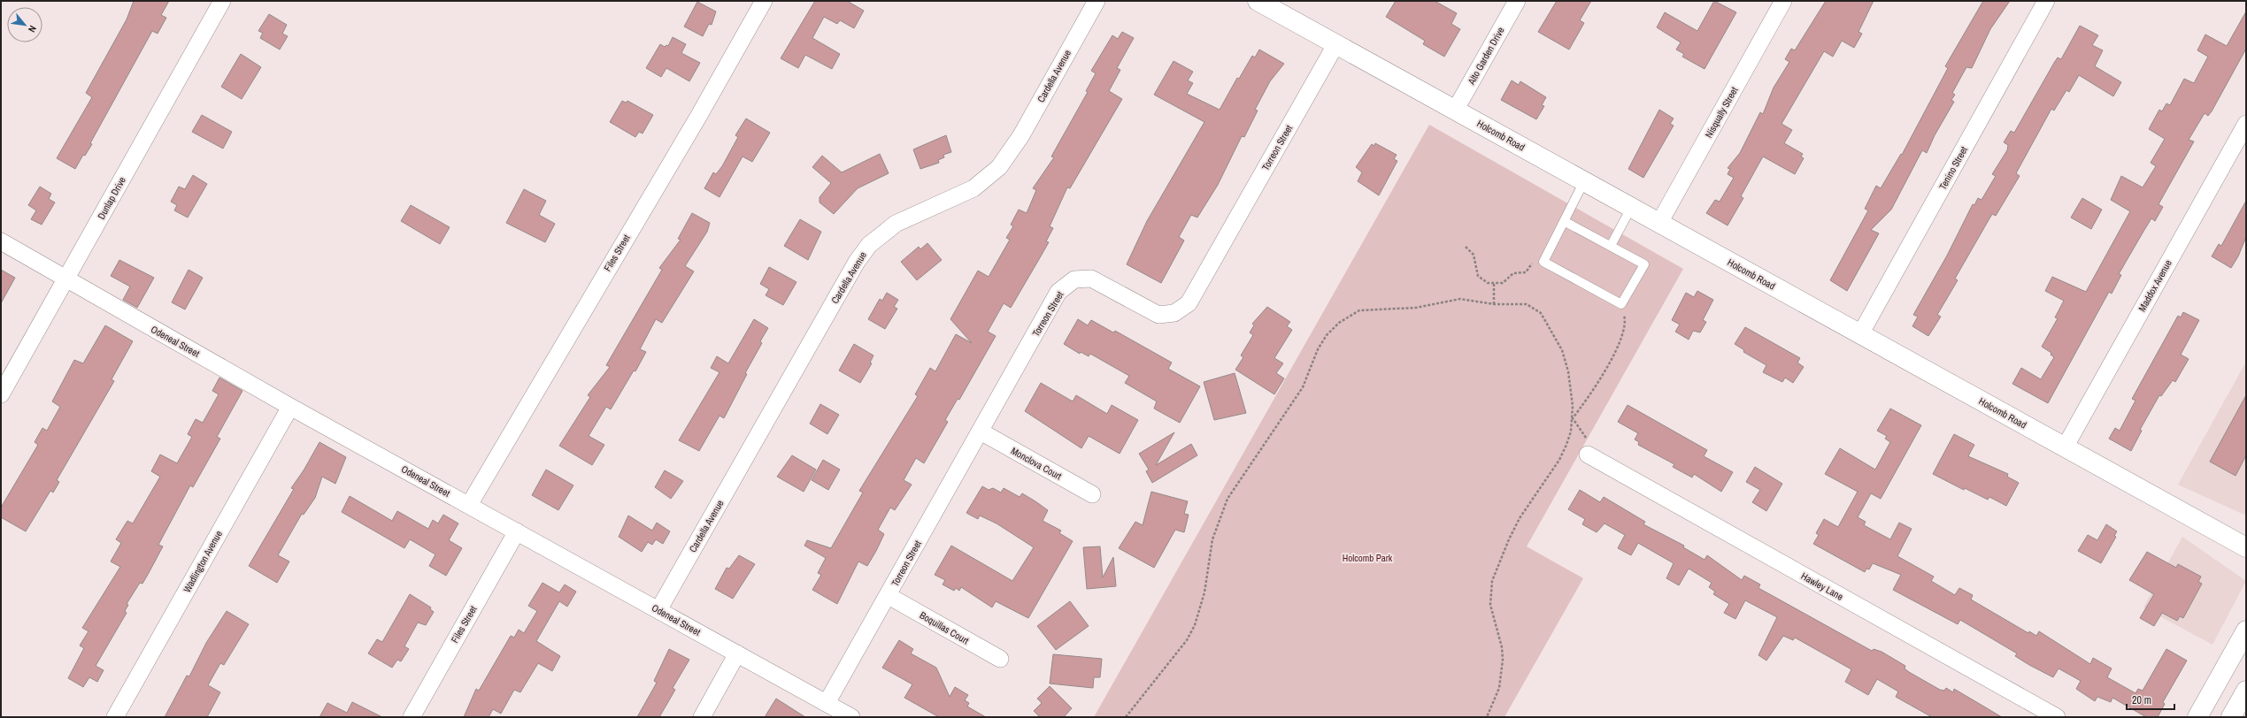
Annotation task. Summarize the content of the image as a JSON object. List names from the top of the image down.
{
  "streets": {
    "street": [
      "Alto Garden Drive",
      "Cardella Avenue",
      "Nisqually Street",
      "Holcomb Road",
      "Torreon Street",
      "Tenino Street",
      "Dunlap Drive",
      "Files Street",
      "Maddox Avenue",
      "Odeneal Street",
      "Monclova Court",
      "Wadlington Avenue",
      "Hawley Lane",
      "Boquillas Court"
    ]
  },
  "crossings": [
    ["Alto Garden Drive", "Holcomb Road"],
    ["Cardella Avenue", "Odeneal Street"],
    ["Nisqually Street", "Holcomb Road"],
    ["Holcomb Road", "Torreon Street"],
    ["Holcomb Road", "Tenino Street"],
    ["Holcomb Road", "Maddox Avenue"],
    ["Torreon Street", "Odeneal Street"],
    ["Torreon Street", "Monclova Court"],
    ["Torreon Street", "Boquillas Court"],
    ["Dunlap Drive", "Odeneal Street"],
    ["Files Street", "Odeneal Street"],
    ["Odeneal Street", "Wadlington Avenue"]
  ],
  "parks": ["Holcomb Park"],
  "scale_bar": "20 m",
  "north": "bottom right"
}
